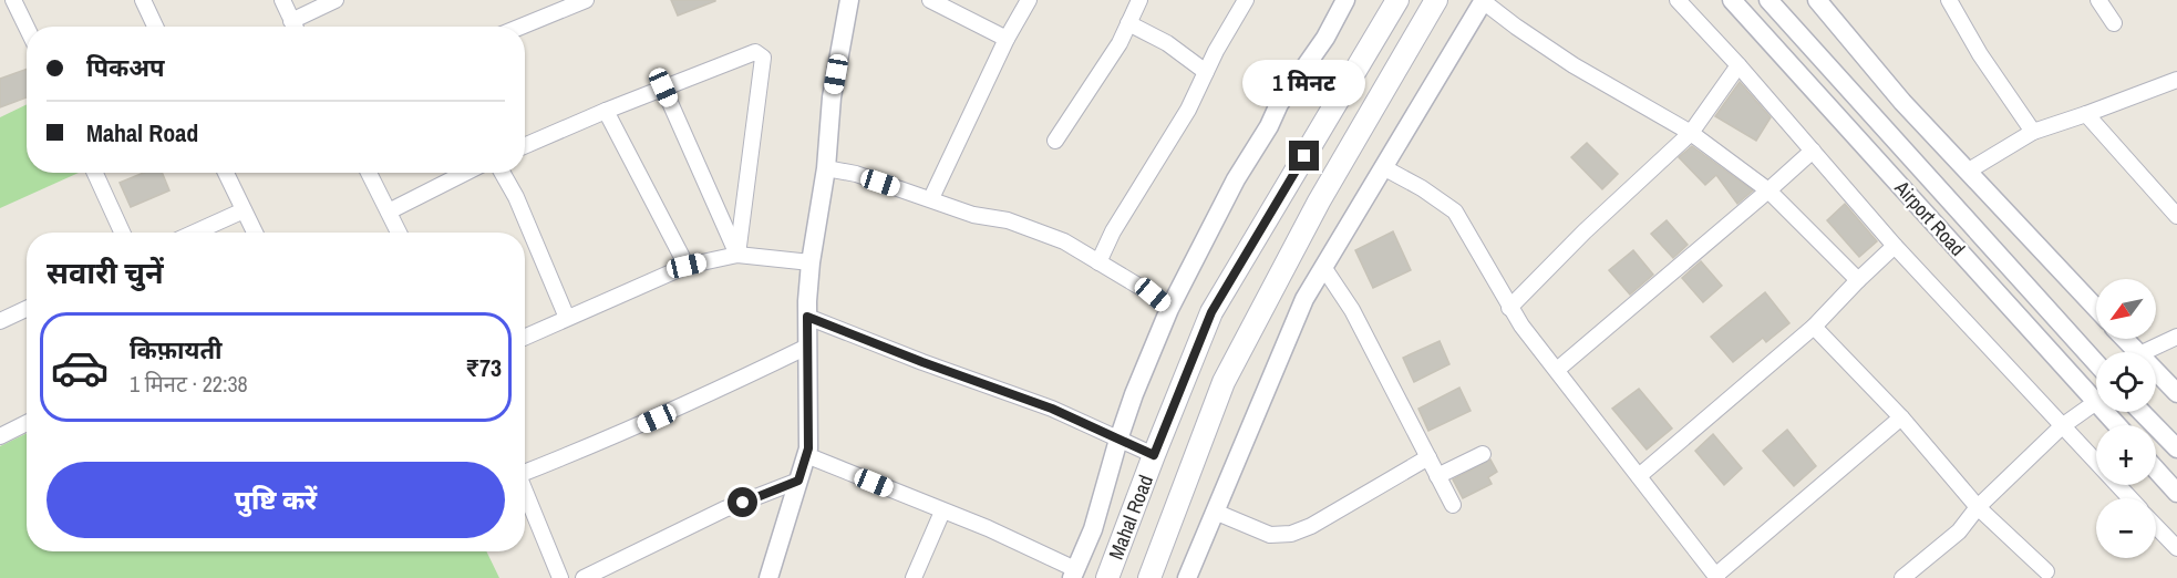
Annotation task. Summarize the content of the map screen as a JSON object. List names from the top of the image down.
{
  "streets": {
    "main road": ["Mahal Road"],
    "street": ["Airport Road"]
  },
  "north": "bottom left",
  "page": {
    "banner": ["पिकअप", "Mahal Road"],
    "bubble": "1 मिनट",
    "heading": "सवारी चुनें",
    "map_buttons": ["+", "−"],
    "list": [
      {
        "name": "किफ़ायती",
        "note": "1 मिनट · 22:38",
        "value": "₹73"
      }
    ],
    "buttons": "पुष्टि करें"
  }
}
